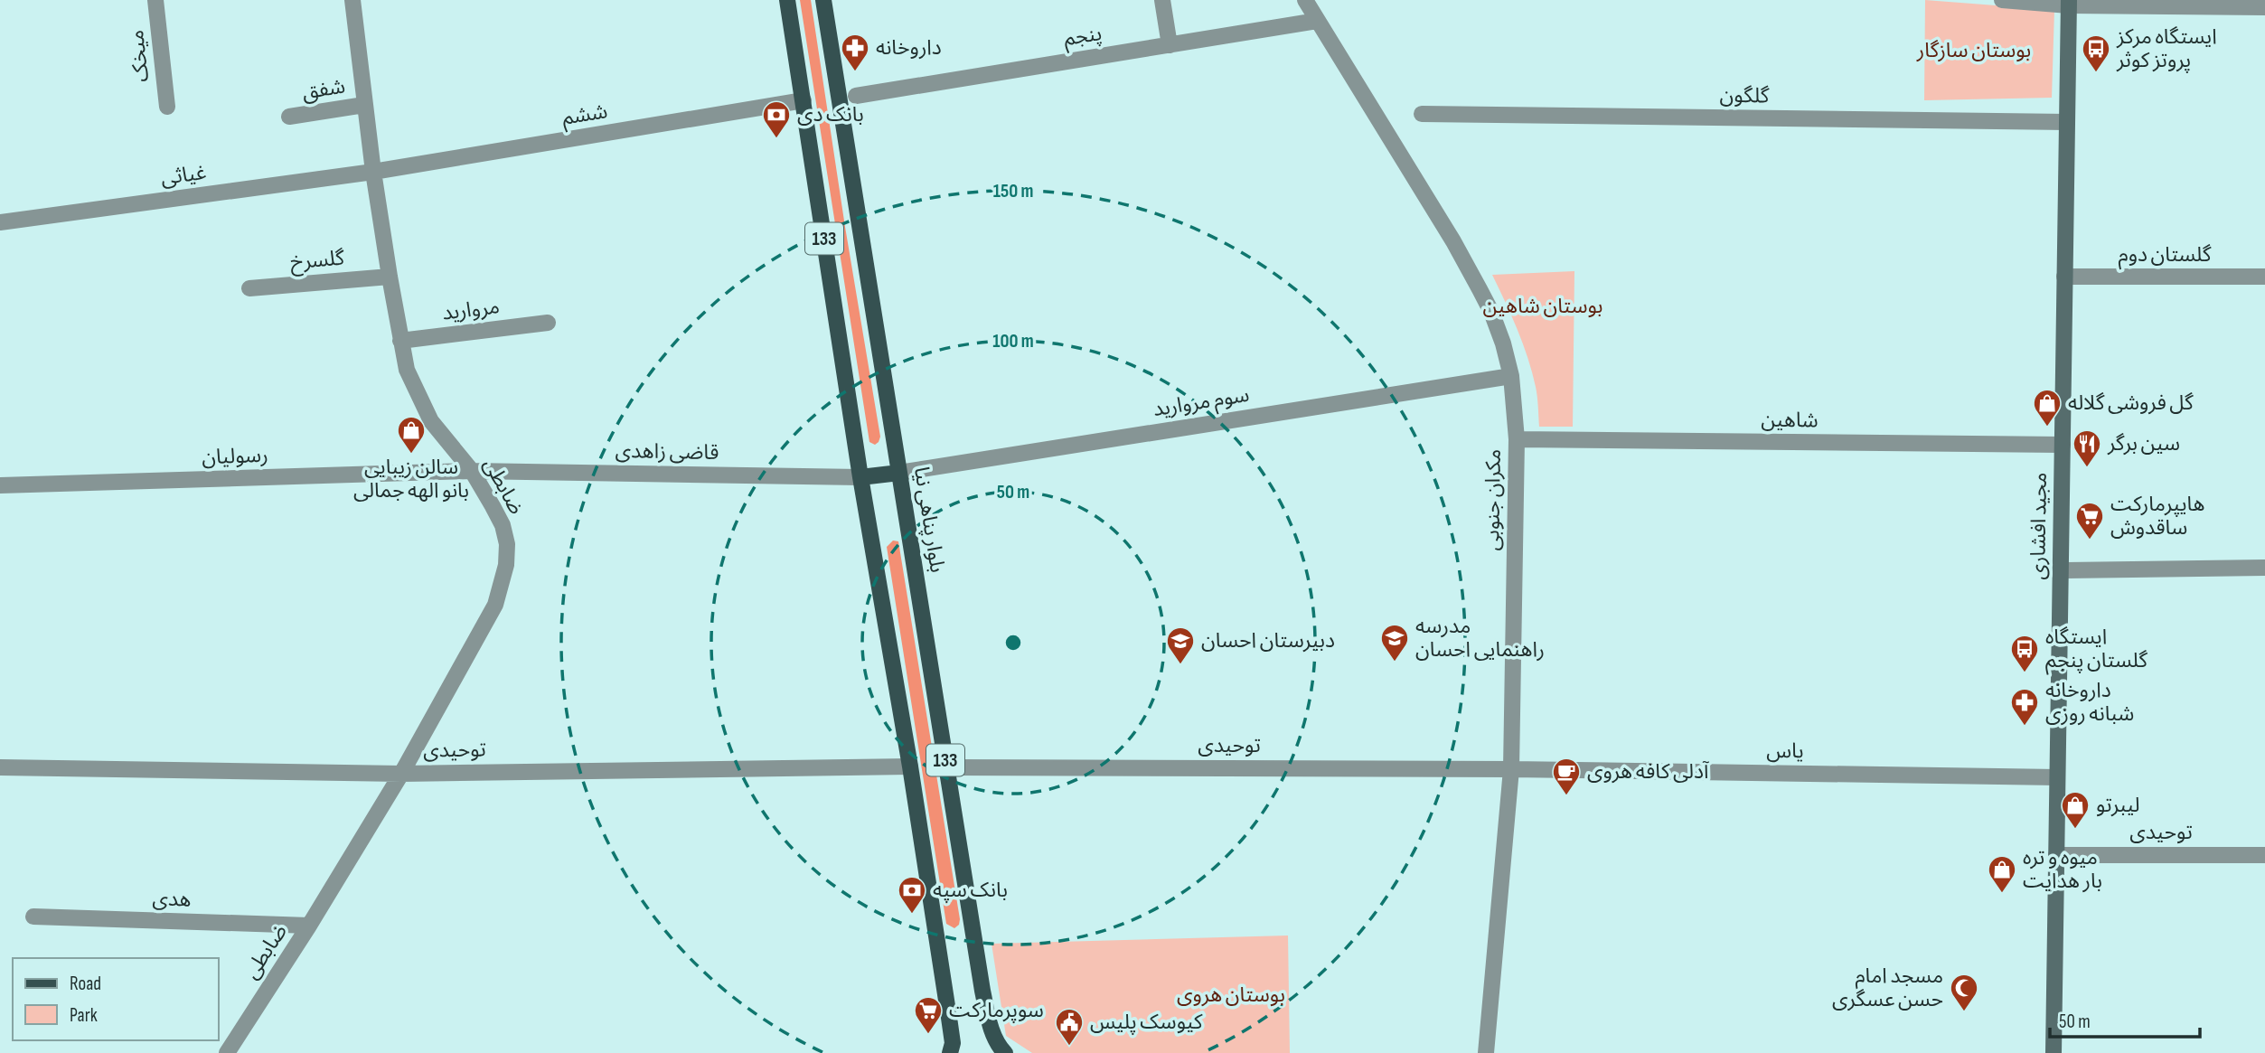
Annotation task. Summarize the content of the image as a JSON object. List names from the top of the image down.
{
  "streets": {
    "main road": ["133", "بلوار پناهی نیا", "مجید افشاری"],
    "street": [
      "پنجم",
      "میخک",
      "شفق",
      "گلگون",
      "ششم",
      "غیاثی",
      "گلستان دوم",
      "گلسرخ",
      "مروارید",
      "سوم مروارید",
      "شاهین",
      "قاضی زاهدی",
      "رسولیان",
      "ضابطی",
      "مکران جنوبی",
      "توحیدی",
      "یاس",
      "هدی"
    ]
  },
  "crossings": [
    ["پنجم", "مکران جنوبی"],
    ["شفق", "ضابطی"],
    ["گلگون", "مجید افشاری"],
    ["ششم", "غیاثی"],
    ["ششم", "133"],
    ["ششم", "ضابطی"],
    ["غیاثی", "ضابطی"],
    ["133", "قاضی زاهدی"],
    ["133", "توحیدی"],
    ["گلستان دوم", "مجید افشاری"],
    ["گلسرخ", "ضابطی"],
    ["مروارید", "ضابطی"],
    ["سوم مروارید", "مکران جنوبی"],
    ["سوم مروارید", "بلوار پناهی نیا"],
    ["شاهین", "مکران جنوبی"],
    ["شاهین", "مجید افشاری"],
    ["قاضی زاهدی", "رسولیان"],
    ["قاضی زاهدی", "ضابطی"],
    ["رسولیان", "ضابطی"],
    ["ضابطی", "توحیدی"],
    ["ضابطی", "هدی"],
    ["مکران جنوبی", "توحیدی"],
    ["مکران جنوبی", "یاس"],
    ["بلوار پناهی نیا", "توحیدی"],
    ["مجید افشاری", "توحیدی"],
    ["مجید افشاری", "یاس"],
    ["توحیدی", "یاس"]
  ],
  "parks": ["بوستان سازگار", "بوستان شاهین", "بوستان هروی"],
  "places": {
    "pharmacy": ["داروخانه", "داروخانه شبانه روزی"],
    "bus stop": ["ایستگاه مرکز پروتز کوثر", "ایستگاه گلستان پنجم"],
    "bank": ["بانک دی", "بانک سپه"],
    "shop": [
      "گل فروشی گلاله",
      "سالن زيبايي بانو الهه جمالی",
      "لیبرتو",
      "میوه و تره بار هدایت"
    ],
    "restaurant": ["سین برگر"],
    "supermarket": ["هایپرمارکت ساقدوش", "سوپرمارکت"],
    "school or university": ["مدرسه راهنمایی احسان", "دبیرستان احسان"],
    "cafe": ["آدلی کافه هروی"],
    "mosque": ["مسجد امام حسن عسگری"],
    "public building": ["کیوسک پلیس"]
  },
  "legend": ["Road", "Park"],
  "scale_bar": "50 m",
  "rings": ["150 m", "100 m", "50 m"]
}
